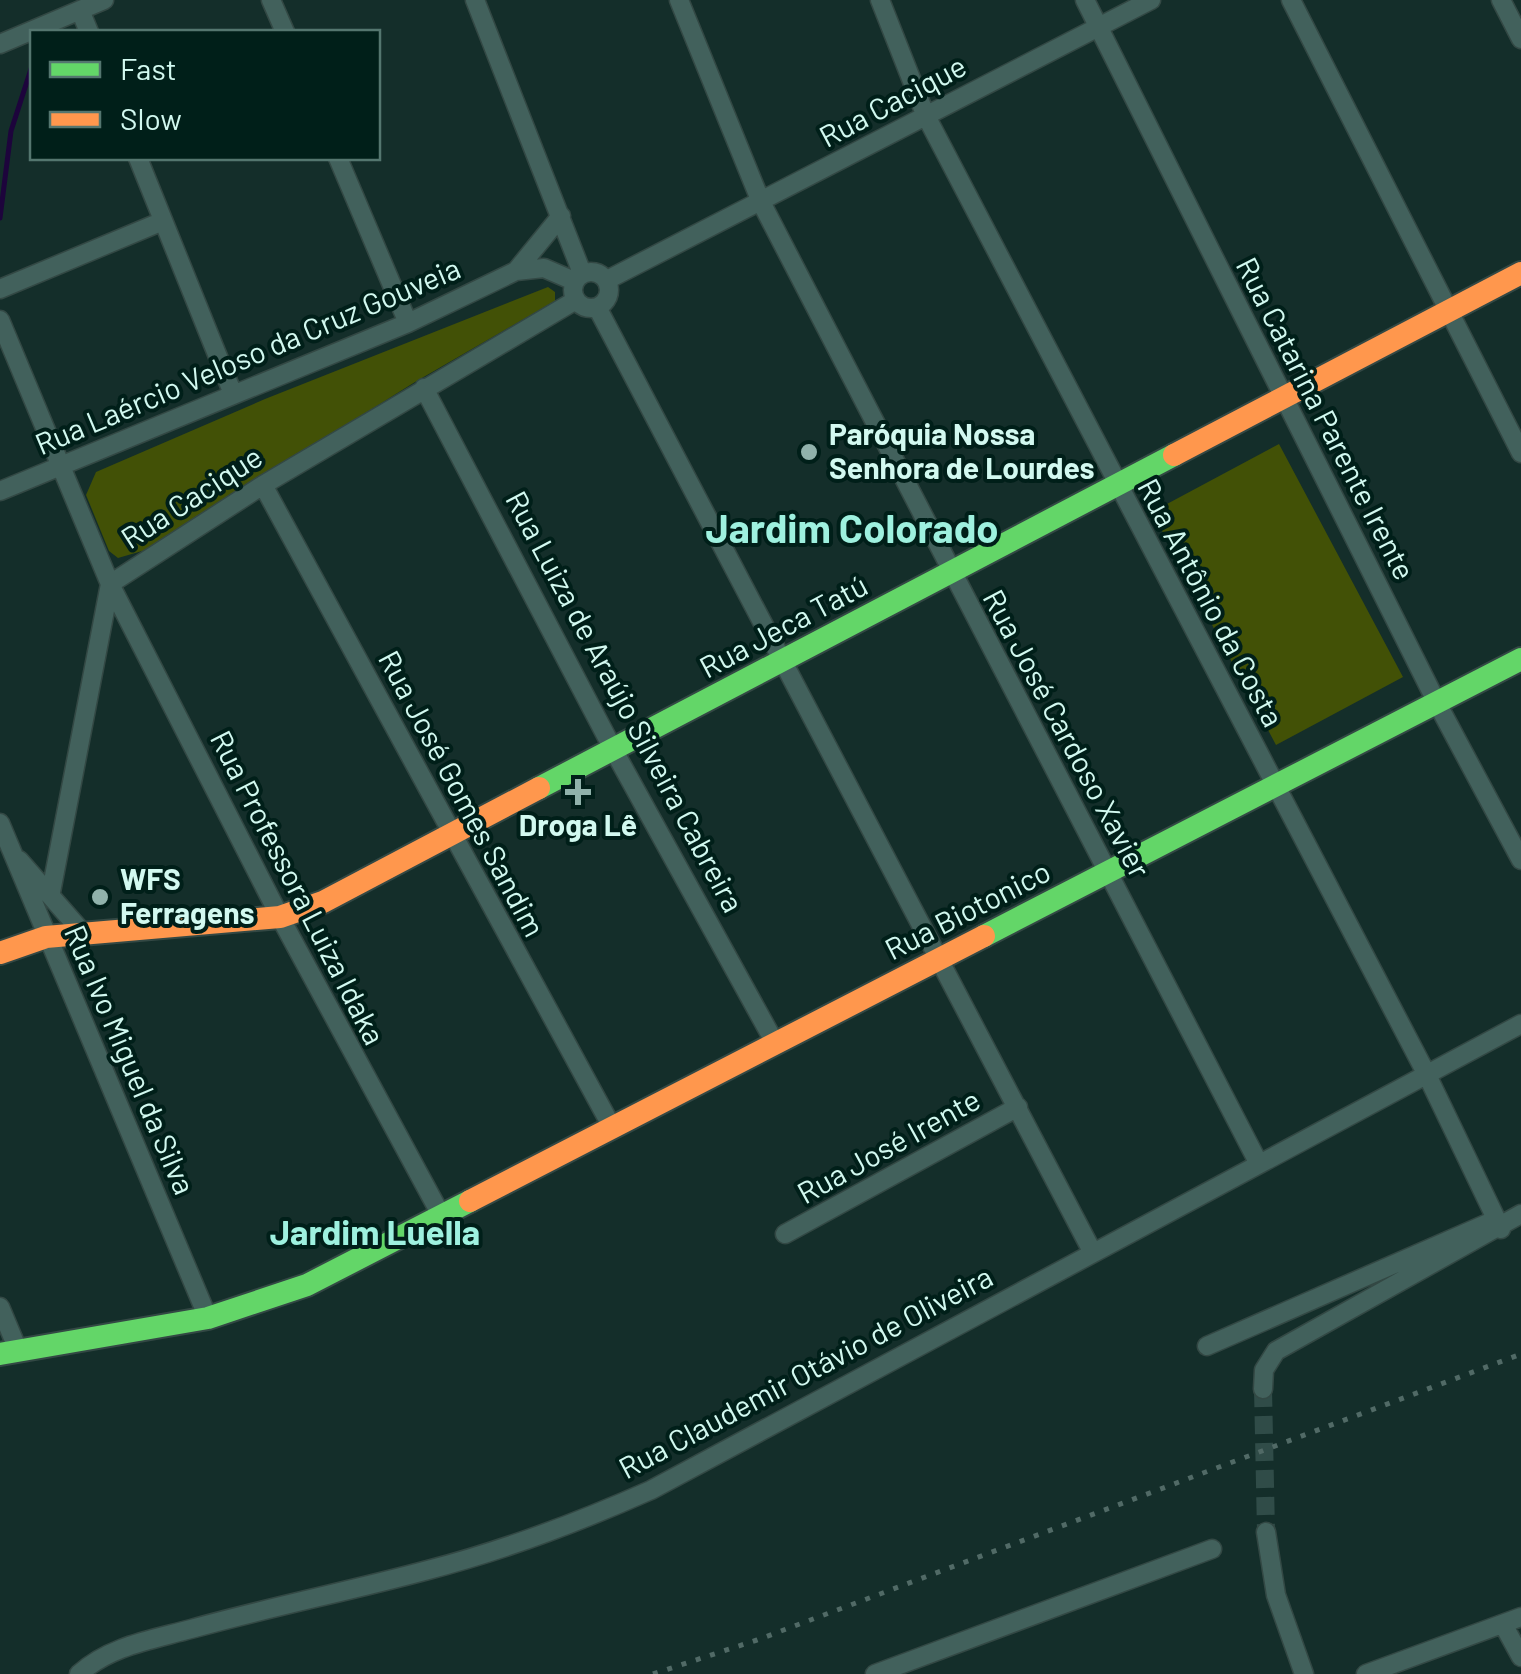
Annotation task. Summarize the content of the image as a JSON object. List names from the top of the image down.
{
  "streets": {
    "street": [
      "Rua Cacique",
      "Rua Laércio Veloso da Cruz Gouveia",
      "Rua Catarina Parente Irente",
      "Rua Antônio da Costa",
      "Rua Jeca Tatú",
      "Rua Luiza de Araújo Silveira Cabreira",
      "Rua José Cardoso Xavier",
      "Rua José Gomes Sandim",
      "Rua Professora Luiza Idaka",
      "Rua Biotonico",
      "Rua Ivo Miguel da Silva",
      "Rua José Irente",
      "Rua Claudemir Otávio de Oliveira"
    ]
  },
  "crossings": [
    ["Rua Cacique", "Rua Catarina Parente Irente"],
    ["Rua Cacique", "Rua Antônio da Costa"],
    ["Rua Cacique", "Rua Luiza de Araújo Silveira Cabreira"],
    ["Rua Cacique", "Rua José Cardoso Xavier"],
    ["Rua Cacique", "Rua José Gomes Sandim"],
    ["Rua Cacique", "Rua Professora Luiza Idaka"],
    ["Rua Laércio Veloso da Cruz Gouveia", "Rua Professora Luiza Idaka"],
    ["Rua Catarina Parente Irente", "Rua Jeca Tatú"],
    ["Rua Catarina Parente Irente", "Rua Biotonico"],
    ["Rua Antônio da Costa", "Rua Jeca Tatú"],
    ["Rua Antônio da Costa", "Rua Biotonico"],
    ["Rua Antônio da Costa", "Rua Claudemir Otávio de Oliveira"],
    ["Rua Jeca Tatú", "Rua Luiza de Araújo Silveira Cabreira"],
    ["Rua Jeca Tatú", "Rua José Cardoso Xavier"],
    ["Rua Jeca Tatú", "Rua José Gomes Sandim"],
    ["Rua Jeca Tatú", "Rua Professora Luiza Idaka"],
    ["Rua Jeca Tatú", "Rua Ivo Miguel da Silva"],
    ["Rua Luiza de Araújo Silveira Cabreira", "Rua Biotonico"],
    ["Rua José Cardoso Xavier", "Rua Biotonico"],
    ["Rua José Cardoso Xavier", "Rua Claudemir Otávio de Oliveira"],
    ["Rua José Gomes Sandim", "Rua Biotonico"],
    ["Rua Professora Luiza Idaka", "Rua Biotonico"],
    ["Rua Biotonico", "Rua Ivo Miguel da Silva"]
  ],
  "districts": ["Jardim Colorado", "Jardim Luella"],
  "places": {
    "other": ["Paróquia Nossa Senhora de Lourdes", "WFS Ferragens"],
    "health": ["Droga Lê"]
  },
  "legend": ["Fast", "Slow"]
}
